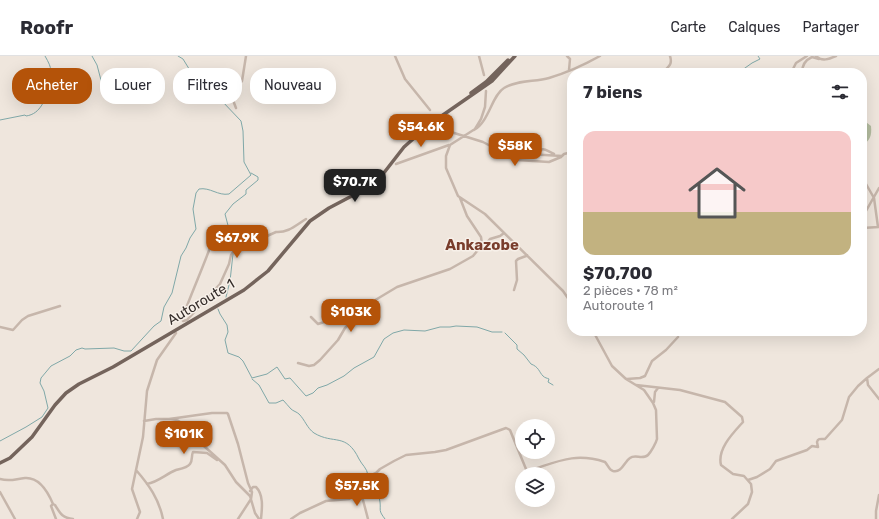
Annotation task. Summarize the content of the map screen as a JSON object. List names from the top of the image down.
{
  "streets": {
    "main road": ["Autoroute 1"]
  },
  "districts": ["Ankazobe"],
  "page": {
    "header": "Roofr",
    "nav": ["Carte", "Calques", "Partager"],
    "chip": [
      "Acheter",
      "Louer",
      "Filtres",
      "Nouveau"
    ],
    "heading": "7 biens",
    "price": [
      "$54.6K",
      "$58K",
      "$70.7K",
      "$67.9K",
      "$103K",
      "$101K",
      "$57.5K"
    ],
    "list": [
      {
        "name": "$70,700",
        "note": "2 pièces · 78 m² · Autoroute 1"
      }
    ]
  }
}
